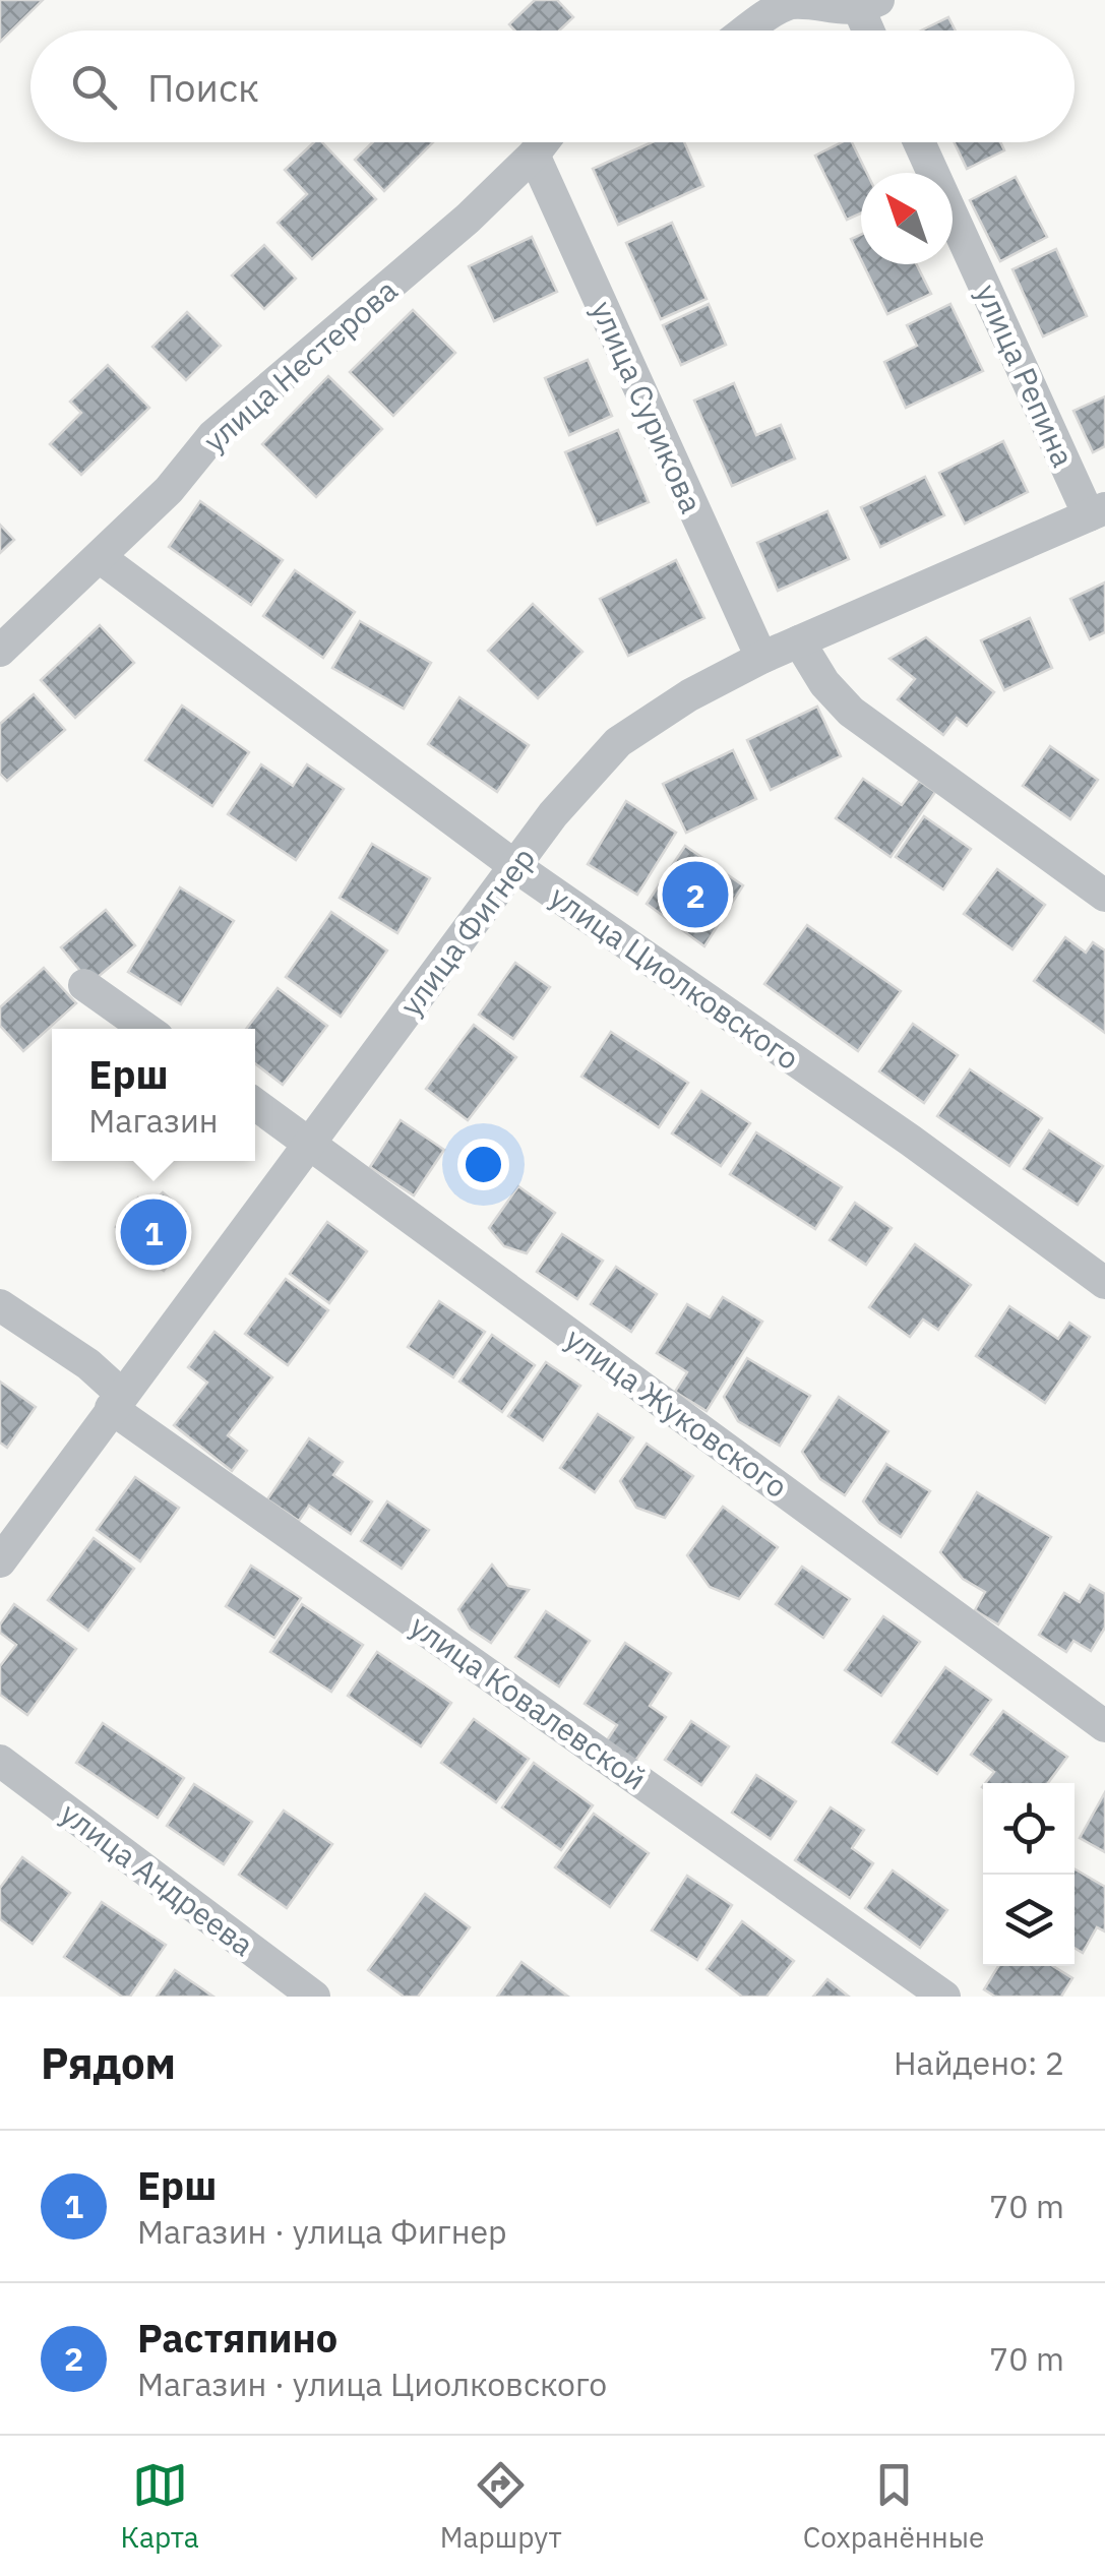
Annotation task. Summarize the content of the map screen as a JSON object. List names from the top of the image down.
{
  "streets": {
    "street": [
      "улица Нестерова",
      "улица Репина",
      "улица Сурикова",
      "улица Фигнер",
      "улица Циолковского",
      "улица Жуковского",
      "улица Ковалевской",
      "улица Андреева"
    ]
  },
  "crossings": [
    ["улица Нестерова", "улица Сурикова"],
    ["улица Нестерова", "улица Циолковского"],
    ["улица Репина", "улица Фигнер"],
    ["улица Сурикова", "улица Фигнер"],
    ["улица Фигнер", "улица Циолковского"],
    ["улица Фигнер", "улица Жуковского"],
    ["улица Фигнер", "улица Ковалевской"]
  ],
  "north": "top left",
  "page": {
    "search": "Поиск",
    "pins": ["2", "1"],
    "popup": ["Ерш", "Магазин"],
    "heading": ["Рядом", "Найдено: 2"],
    "list": [
      {
        "mark": "1",
        "name": "Ерш",
        "note": "Магазин · улица Фигнер",
        "value": "70 m"
      },
      {
        "mark": "2",
        "name": "Растяпино",
        "note": "Магазин · улица Циолковского",
        "value": "70 m"
      }
    ],
    "nav": ["Карта", "Маршрут", "Сохранённые"]
  }
}
